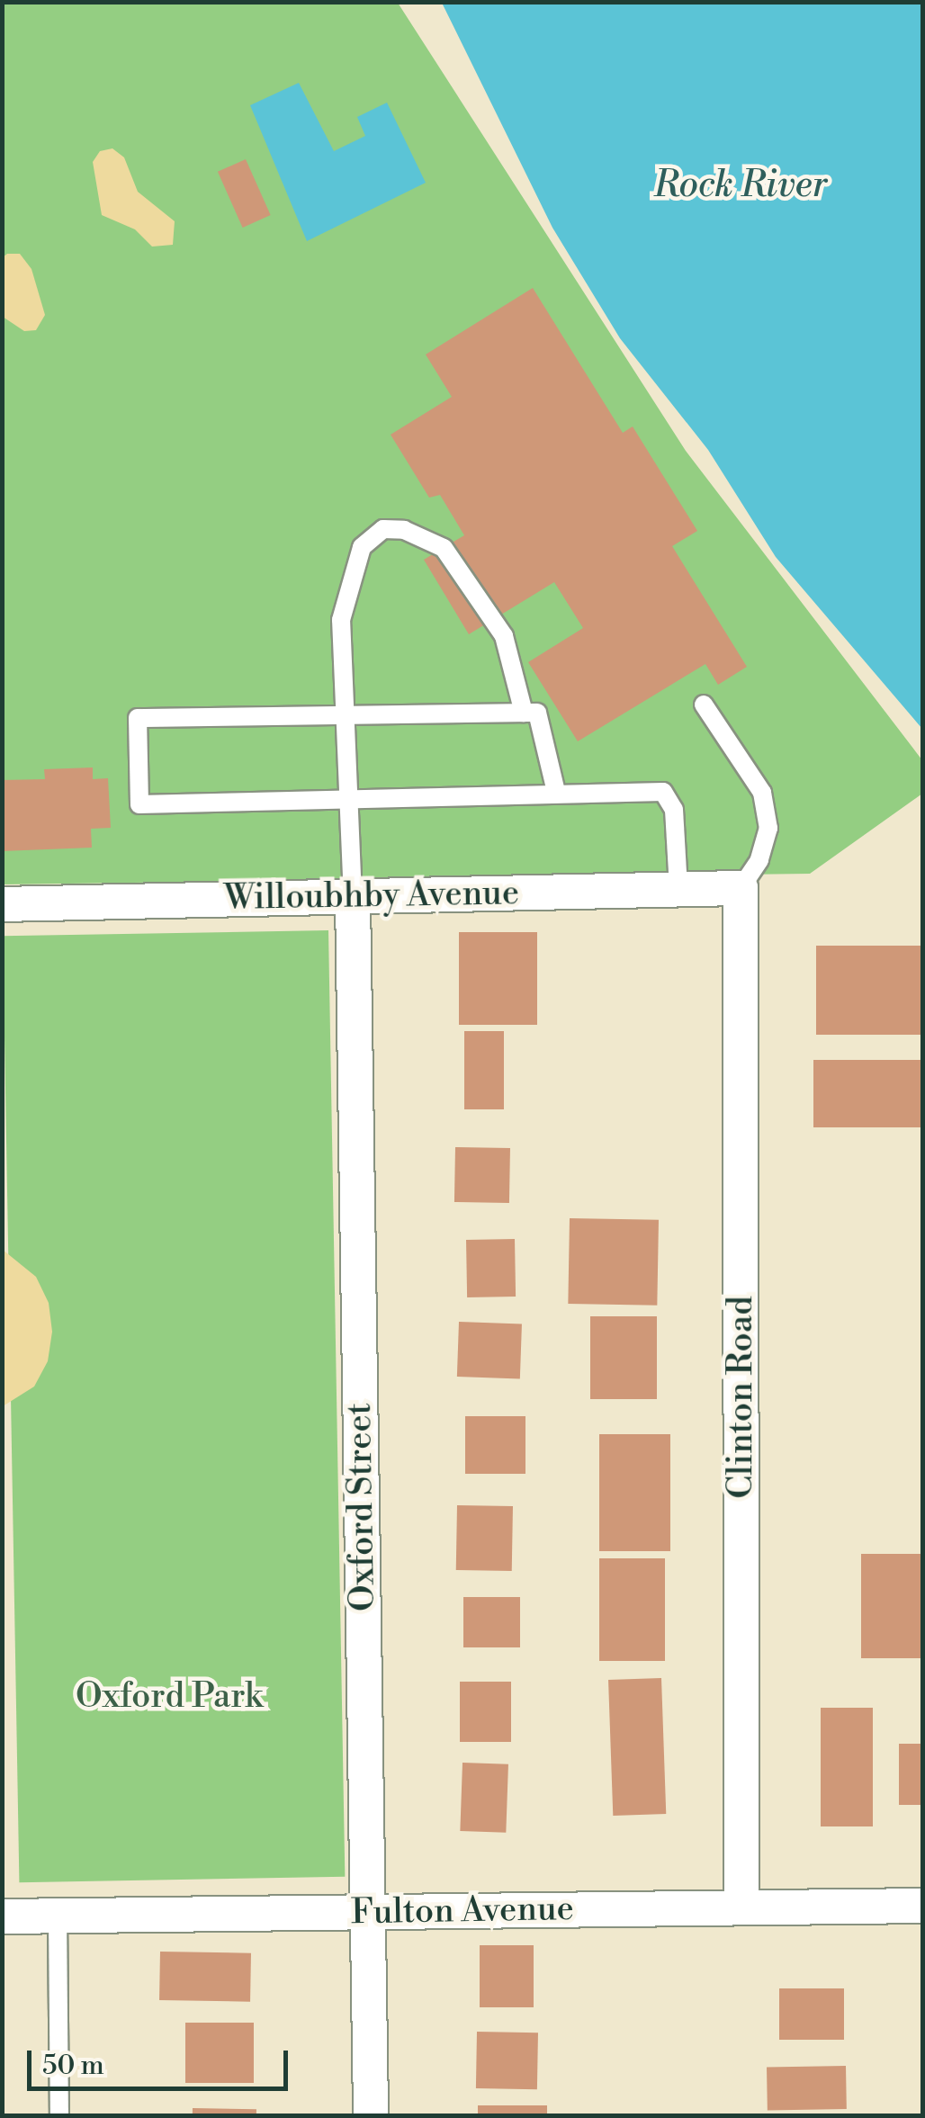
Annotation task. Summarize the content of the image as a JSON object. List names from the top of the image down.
{
  "streets": {
    "street": [
      "Willoubhby Avenue",
      "Clinton Road",
      "Oxford Street",
      "Fulton Avenue"
    ]
  },
  "crossings": [
    ["Willoubhby Avenue", "Clinton Road"],
    ["Willoubhby Avenue", "Oxford Street"],
    ["Clinton Road", "Fulton Avenue"],
    ["Oxford Street", "Fulton Avenue"]
  ],
  "water": ["Rock River"],
  "parks": ["Oxford Park"],
  "scale_bar": "50 m"
}
